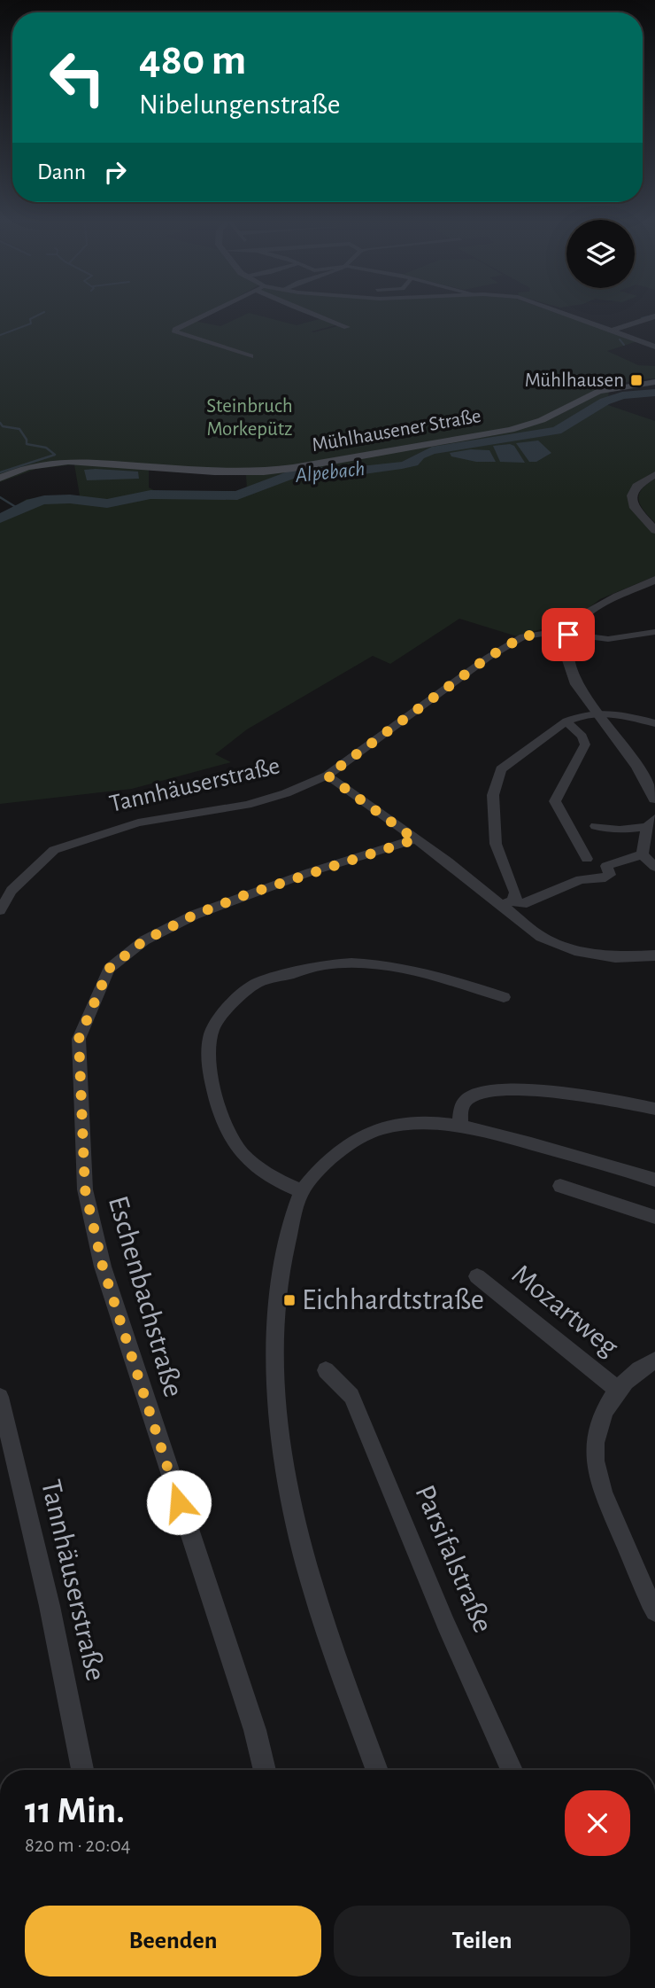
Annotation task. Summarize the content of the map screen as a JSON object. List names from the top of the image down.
{
  "streets": {
    "main road": ["Mühlhausener Straße"],
    "street": [
      "Tannhäuserstraße",
      "Eschenbachstraße",
      "Mozartweg",
      "Parsifalstraße"
    ]
  },
  "water": ["Alpebach"],
  "parks": ["Steinbruch Morkepütz"],
  "places": {
    "transit": ["Mühlhausen", "Eichhardtstraße"]
  },
  "page": {
    "turn": ["480 m", "Nibelungenstraße"],
    "then": "Dann",
    "heading": ["11 Min.", "820 m · 20:04"],
    "buttons": ["Beenden", "Teilen"]
  }
}
